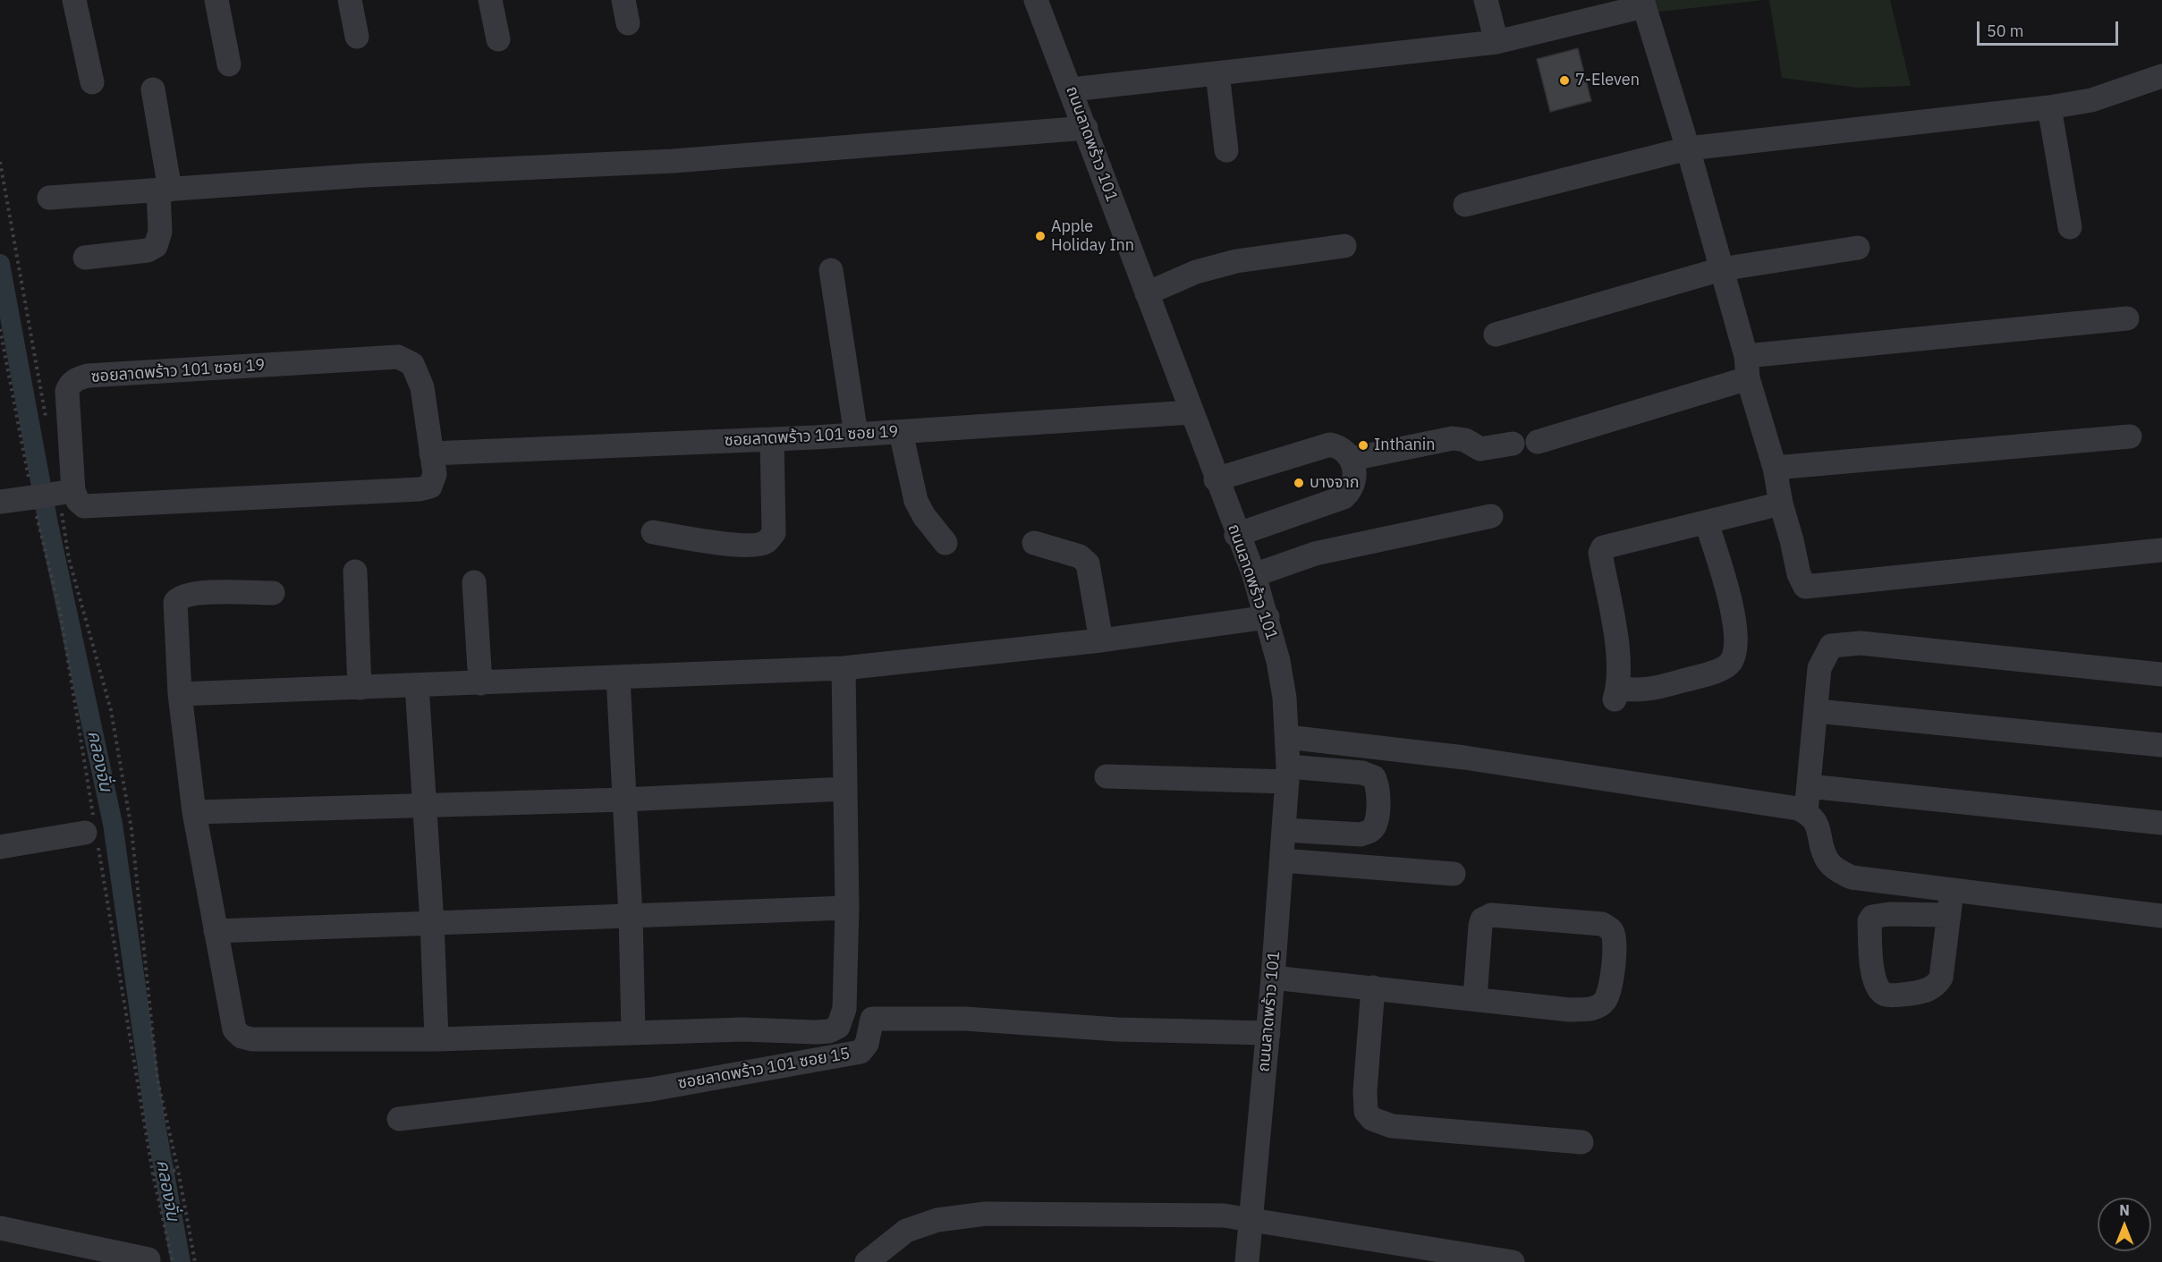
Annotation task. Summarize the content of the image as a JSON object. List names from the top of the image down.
{
  "streets": {
    "street": ["ถนนลาดพร้าว 101", "ซอยลาดพร้าว 101 ซอย 19", "ซอยลาดพร้าว 101 ซอย 15"]
  },
  "crossings": [
    ["ถนนลาดพร้าว 101", "ซอยลาดพร้าว 101 ซอย 19"],
    ["ถนนลาดพร้าว 101", "ซอยลาดพร้าว 101 ซอย 15"]
  ],
  "water": ["คลองจั่น"],
  "places": [
    "7-Eleven",
    "Apple Holiday Inn",
    "Inthanin",
    "บางจาก"
  ],
  "scale_bar": "50 m",
  "north": "top"
}
